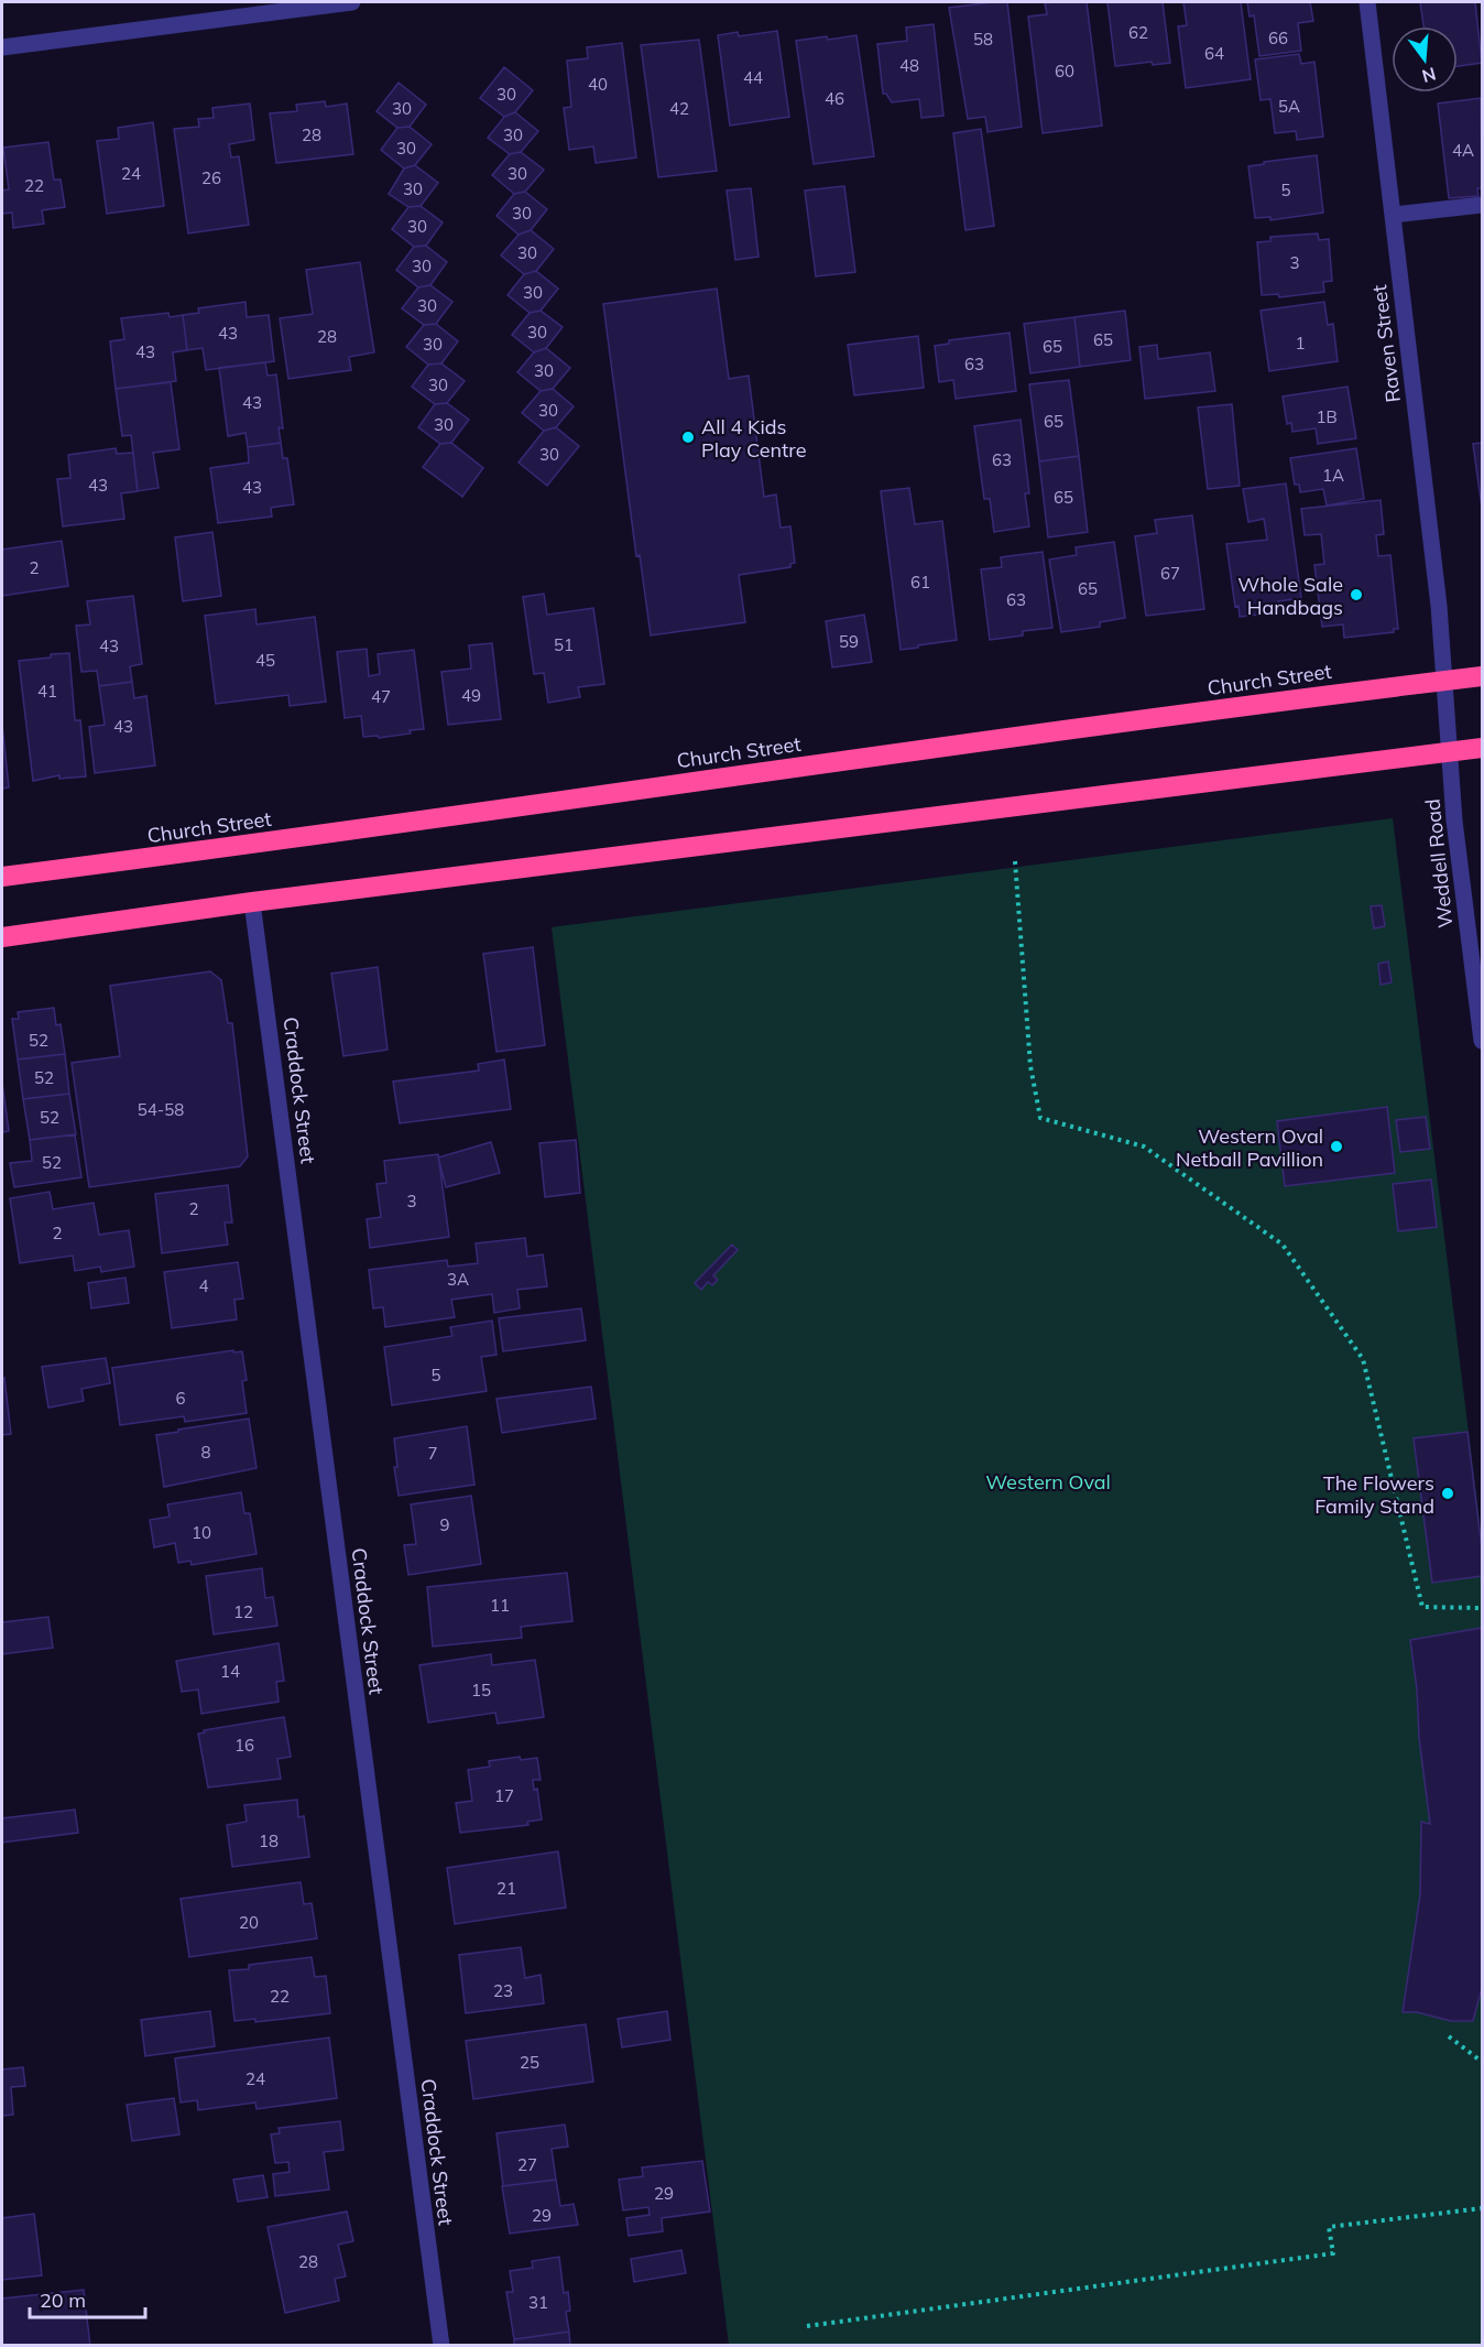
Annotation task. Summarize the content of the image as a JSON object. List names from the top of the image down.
{
  "streets": {
    "highway": ["Church Street"],
    "street": ["Raven Street", "Weddell Road", "Craddock Street"]
  },
  "crossings": [
    ["Raven Street", "Church Street"],
    ["Raven Street", "Weddell Road"],
    ["Church Street", "Weddell Road"]
  ],
  "parks": ["Western Oval"],
  "places": [
    "All 4 Kids Play Centre",
    "Whole Sale Handbags",
    "Western Oval Netball Pavillion",
    "The Flowers Family Stand"
  ],
  "house_numbers": [
    "62",
    "66",
    "58",
    "64",
    "48",
    "60",
    "44",
    "40",
    "30",
    "46",
    "5A",
    "30",
    "42",
    "28",
    "30",
    "30",
    "4A",
    "24",
    "30",
    "26",
    "22",
    "30",
    "5",
    "30",
    "30",
    "30",
    "3",
    "30",
    "30",
    "30",
    "30",
    "43",
    "28",
    "65",
    "1",
    "30",
    "65",
    "43",
    "63",
    "30",
    "30",
    "43",
    "30",
    "1B",
    "65",
    "30",
    "30",
    "63",
    "1A",
    "43",
    "43",
    "65",
    "2",
    "67",
    "61",
    "65",
    "63",
    "59",
    "51",
    "43",
    "45",
    "41",
    "49",
    "47",
    "43",
    "52",
    "52",
    "54-58",
    "52",
    "52",
    "3",
    "2",
    "2",
    "3A",
    "4",
    "5",
    "6",
    "8",
    "7",
    "9",
    "10",
    "11",
    "12",
    "14",
    "15",
    "16",
    "17",
    "18",
    "21",
    "20",
    "23",
    "22",
    "25",
    "24",
    "27",
    "29",
    "29",
    "28",
    "31"
  ],
  "scale_bar": "20 m",
  "north": "bottom"
}
